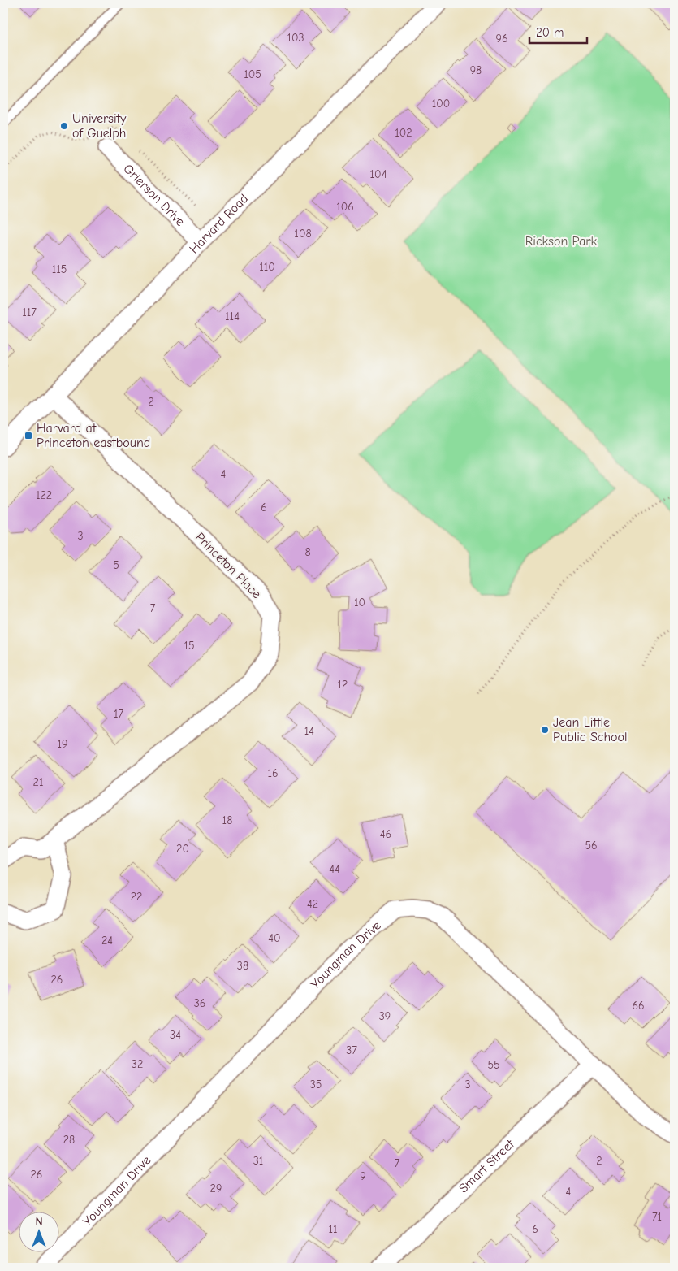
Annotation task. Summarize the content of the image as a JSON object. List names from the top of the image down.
{
  "streets": {
    "street": [
      "Grierson Drive",
      "Harvard Road",
      "Princeton Place",
      "Youngman Drive",
      "Smart Street"
    ]
  },
  "crossings": [
    ["Grierson Drive", "Harvard Road"],
    ["Harvard Road", "Princeton Place"],
    ["Youngman Drive", "Smart Street"]
  ],
  "parks": ["Rickson Park"],
  "places": {
    "other": ["University of Guelph", "Jean Little Public School"],
    "transit": ["Harvard at Princeton eastbound"]
  },
  "house_numbers": [
    "103",
    "96",
    "98",
    "105",
    "100",
    "102",
    "104",
    "106",
    "108",
    "110",
    "115",
    "117",
    "114",
    "2",
    "4",
    "122",
    "6",
    "3",
    "8",
    "5",
    "10",
    "7",
    "15",
    "12",
    "17",
    "14",
    "19",
    "16",
    "21",
    "18",
    "46",
    "56",
    "20",
    "44",
    "22",
    "42",
    "40",
    "24",
    "38",
    "26",
    "36",
    "66",
    "39",
    "34",
    "37",
    "32",
    "55",
    "35",
    "3",
    "28",
    "31",
    "2",
    "7",
    "26",
    "9",
    "29",
    "4",
    "71",
    "11",
    "6"
  ],
  "scale_bar": "20 m",
  "north": "top"
}
